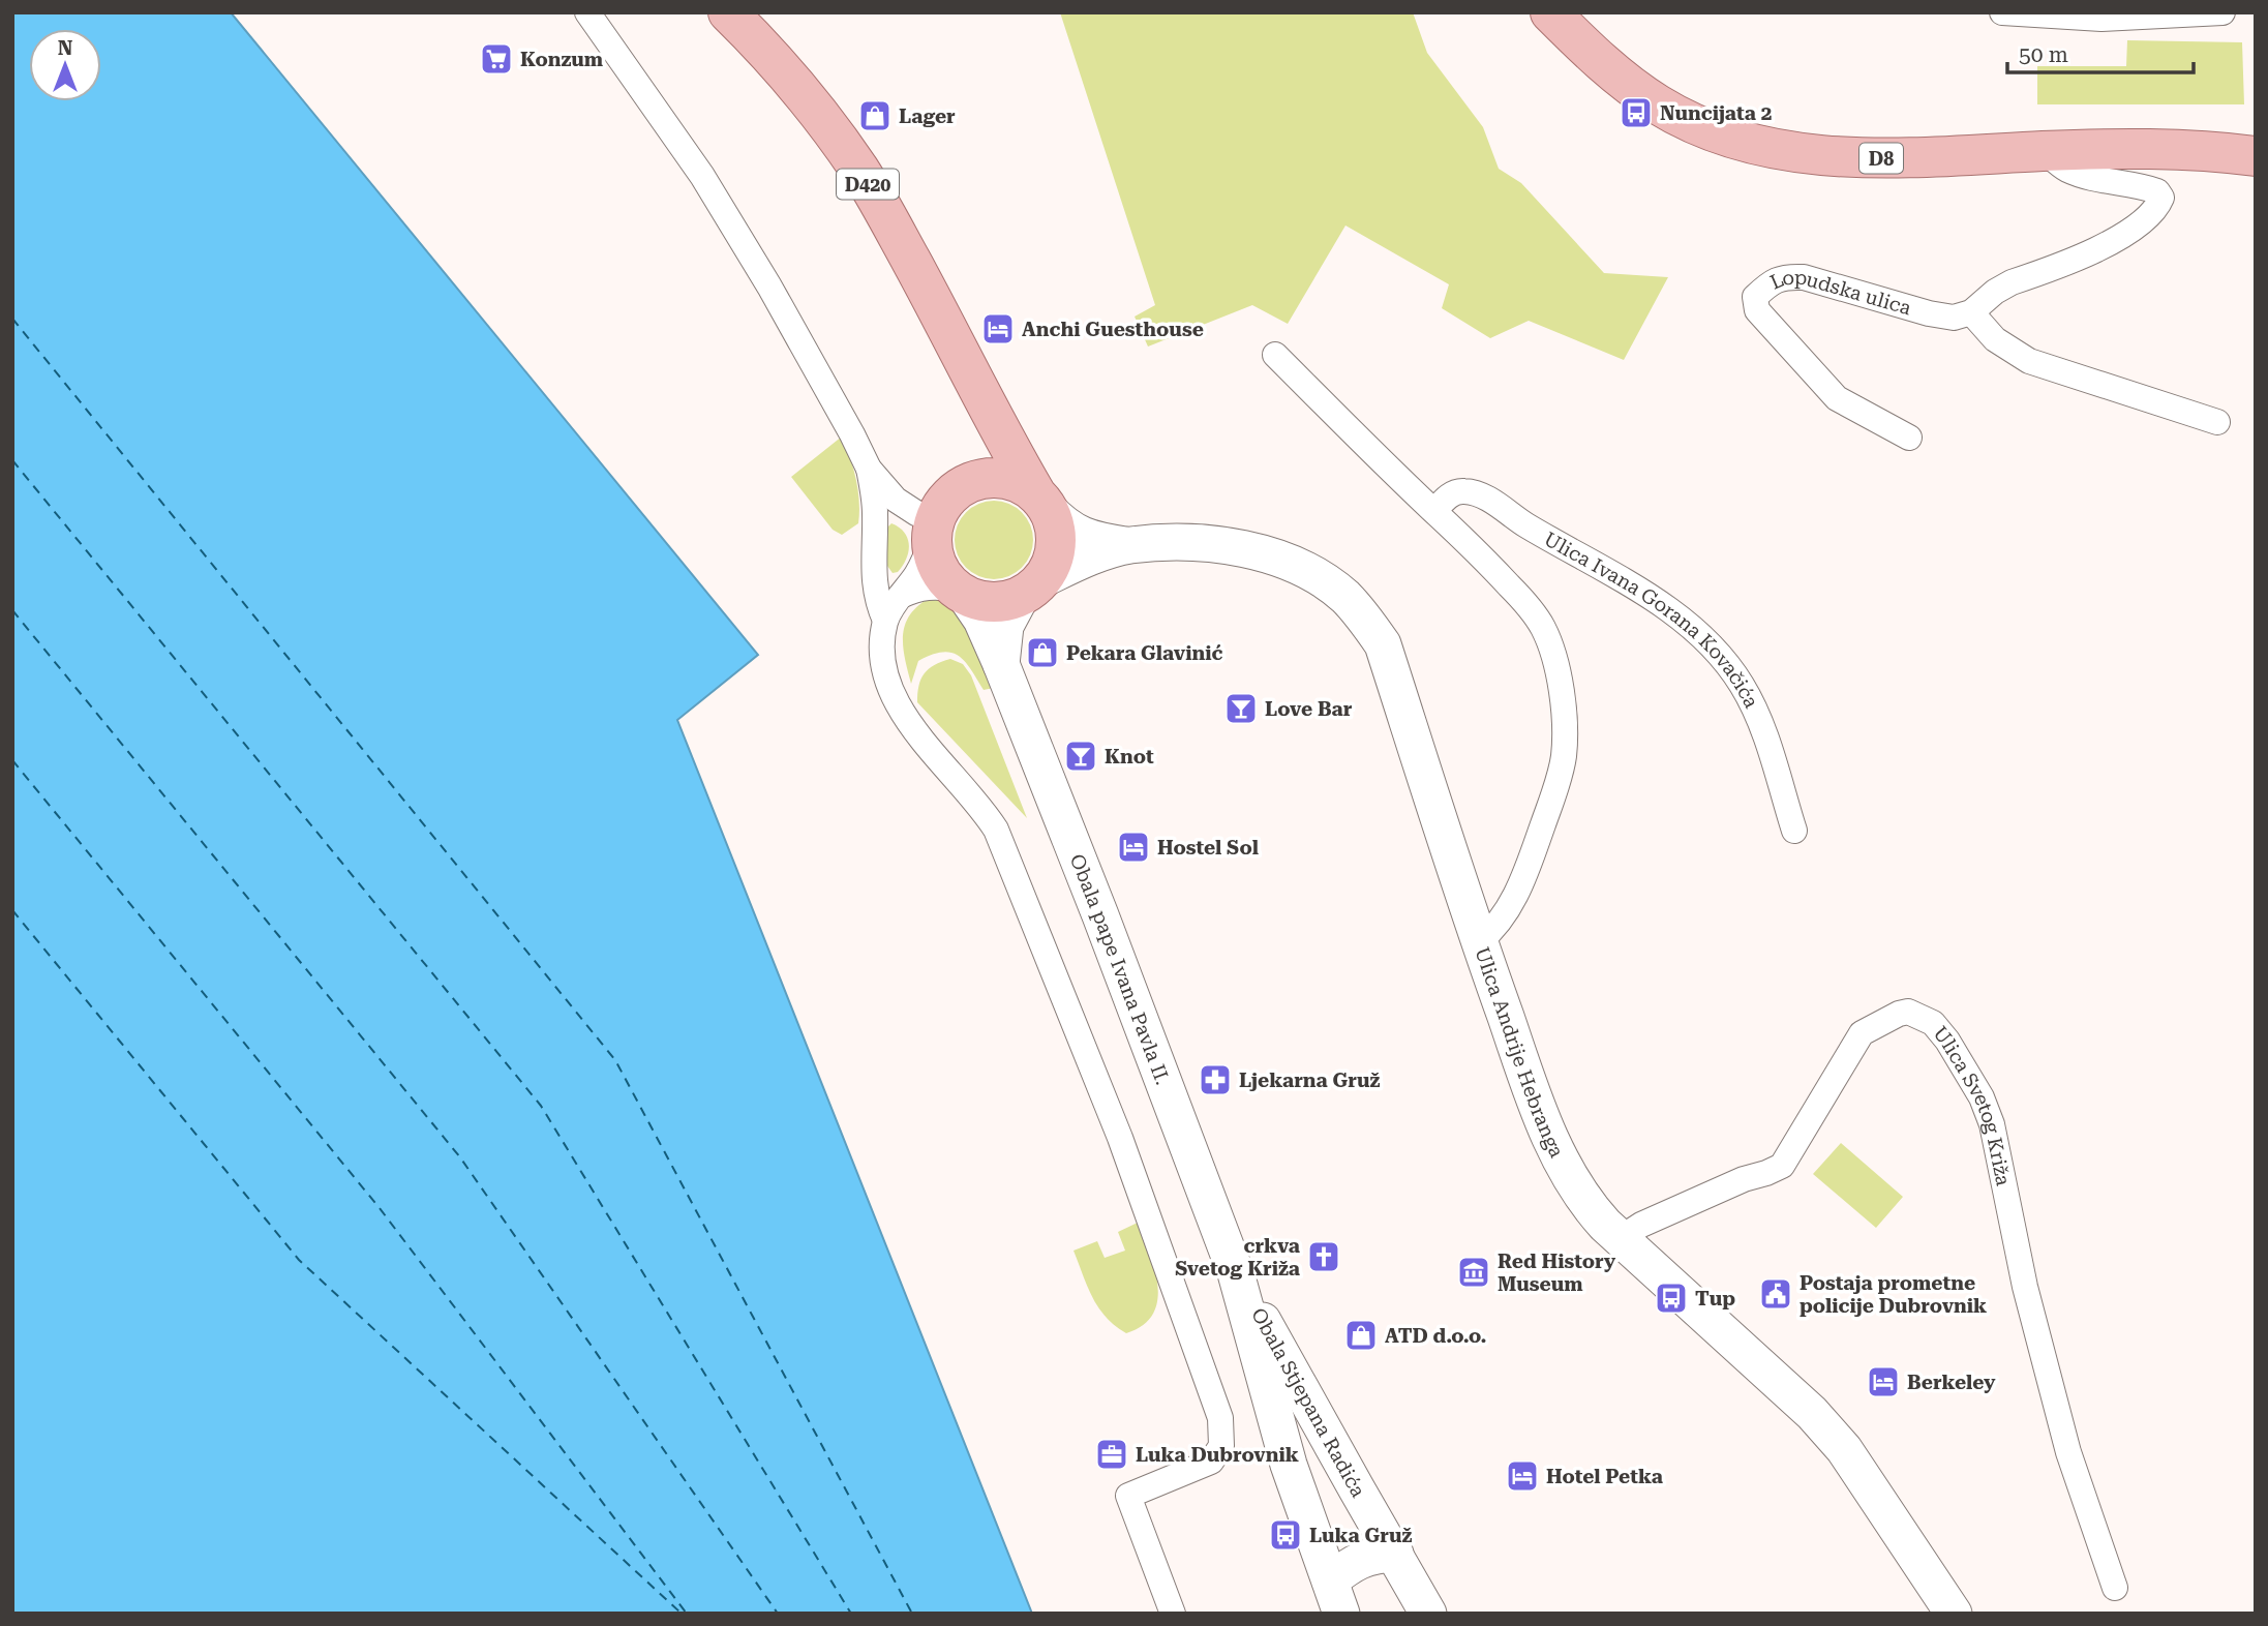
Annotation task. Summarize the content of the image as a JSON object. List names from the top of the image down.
{
  "streets": {
    "main road": [
      "D8",
      "D420",
      "Obala pape Ivana Pavla II.",
      "Ulica Andrije Hebranga",
      "Obala Stjepana Radića"
    ],
    "street": ["Lopudska ulica", "Ulica Ivana Gorana Kovačića", "Ulica Svetog Križa"]
  },
  "crossings": [
    ["D420", "Obala pape Ivana Pavla II."],
    ["D420", "Ulica Andrije Hebranga"],
    ["Obala pape Ivana Pavla II.", "Ulica Andrije Hebranga"],
    ["Obala pape Ivana Pavla II.", "Obala Stjepana Radića"],
    ["Ulica Andrije Hebranga", "Ulica Svetog Križa"]
  ],
  "places": {
    "supermarket": ["Konzum"],
    "bus stop": ["Nuncijata 2", "Tup", "Luka Gruž"],
    "shop": ["Lager", "Pekara Glavinić", "ATD d.o.o."],
    "hotel": [
      "Anchi Guesthouse",
      "Hostel Sol",
      "Berkeley",
      "Hotel Petka"
    ],
    "bar": ["Love Bar", "Knot"],
    "pharmacy": ["Ljekarna Gruž"],
    "church": ["crkva Svetog Križa"],
    "museum": ["Red History Museum"],
    "public building": ["Postaja prometne policije Dubrovnik"],
    "office": ["Luka Dubrovnik"]
  },
  "scale_bar": "50 m",
  "north": "top"
}
